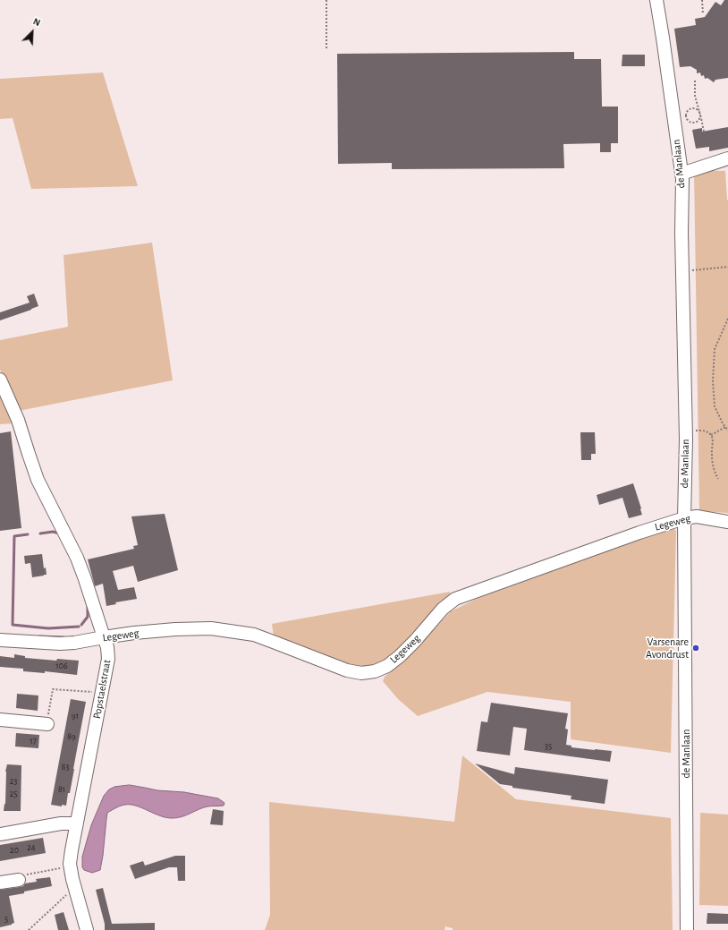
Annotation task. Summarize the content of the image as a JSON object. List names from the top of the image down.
{
  "streets": {
    "street": ["de Manlaan", "Legeweg", "Popstaelstraat"]
  },
  "crossings": [
    ["de Manlaan", "Legeweg"],
    ["Legeweg", "Popstaelstraat"]
  ],
  "places": ["Varsenare Avondrust"],
  "house_numbers": [
    "106",
    "91",
    "89",
    "17",
    "35",
    "83",
    "23",
    "81",
    "25",
    "24",
    "20",
    "5"
  ],
  "north": "top right"
}
